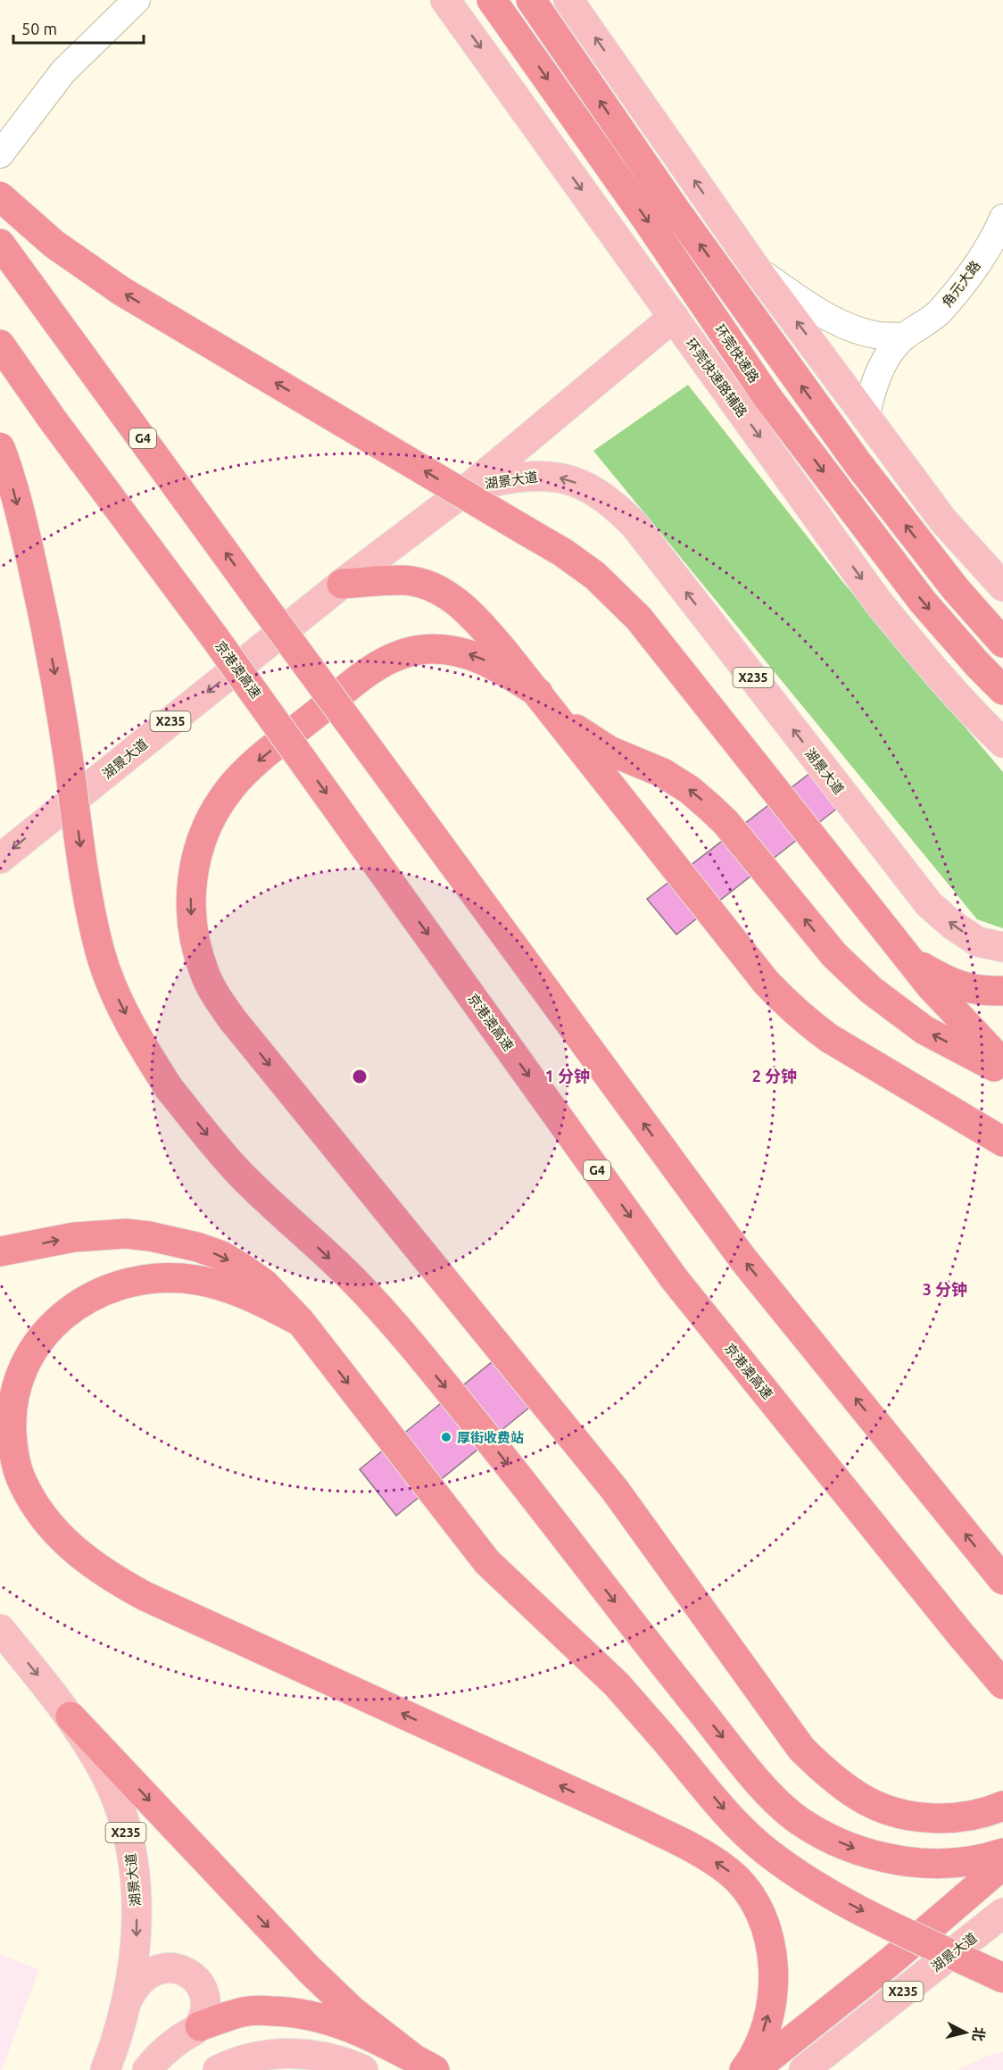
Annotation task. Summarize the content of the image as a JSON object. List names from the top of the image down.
{
  "streets": {
    "highway": ["环莞快速路", "G4", "京港澳高速"],
    "main road": ["环莞快速路辅路", "湖景大道", "X235"],
    "street": ["角元大路"]
  },
  "places": ["厚街收费站"],
  "scale_bar": "50 m",
  "north": "right",
  "rings": ["1 分钟", "2 分钟", "3 分钟"]
}
